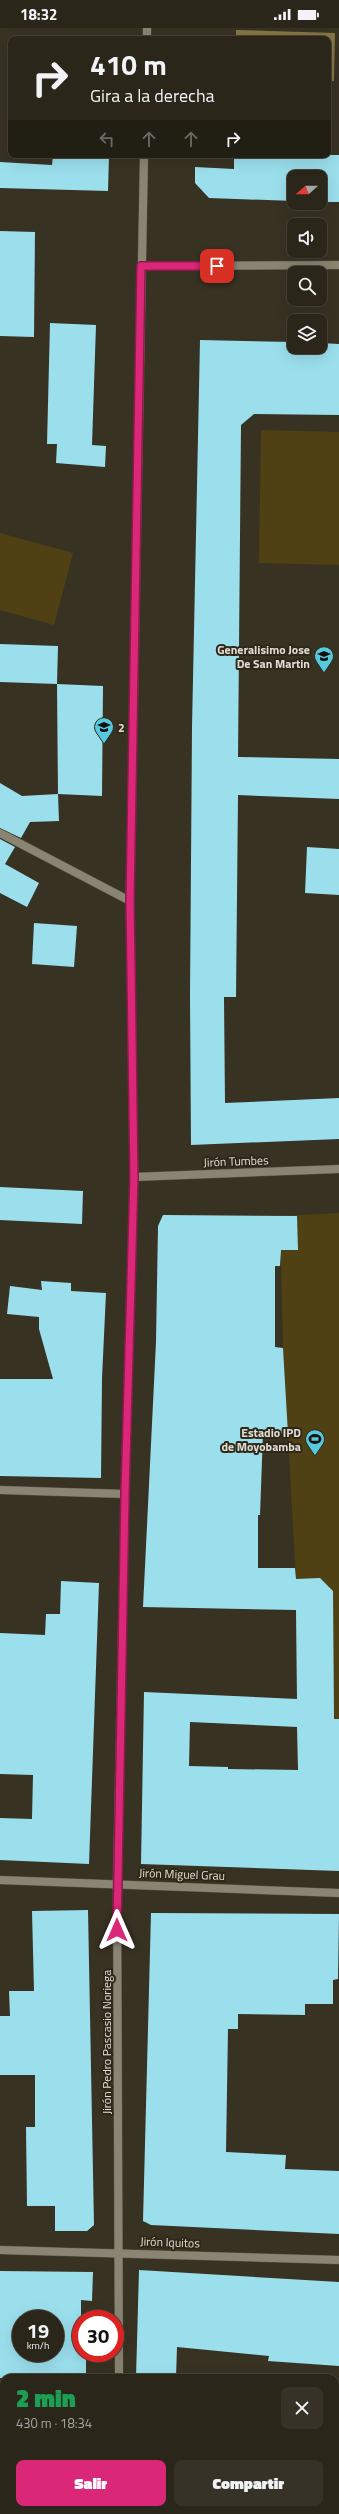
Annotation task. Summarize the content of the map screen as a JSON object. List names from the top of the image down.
{
  "streets": {
    "street": [
      "Jirón Tumbes",
      "Jirón Miguel Grau",
      "Jirón Pedro Pascasio Noriega",
      "Jirón Iquitos"
    ]
  },
  "crossings": [
    ["Jirón Tumbes", "Jirón Pedro Pascasio Noriega"],
    ["Jirón Miguel Grau", "Jirón Pedro Pascasio Noriega"],
    ["Jirón Pedro Pascasio Noriega", "Jirón Iquitos"]
  ],
  "places": {
    "school or university": ["Generalisimo Jose De San Martin", "2"],
    "sports": ["Estadio IPD de Moyobamba"]
  },
  "north": "left",
  "page": {
    "status": "18:32",
    "turn": ["410 m", "Gira a la derecha"],
    "speed": "19 km/h",
    "limit": "30",
    "heading": ["2 min", "430 m · 18:34"],
    "buttons": ["Salir", "Compartir"]
  }
}
